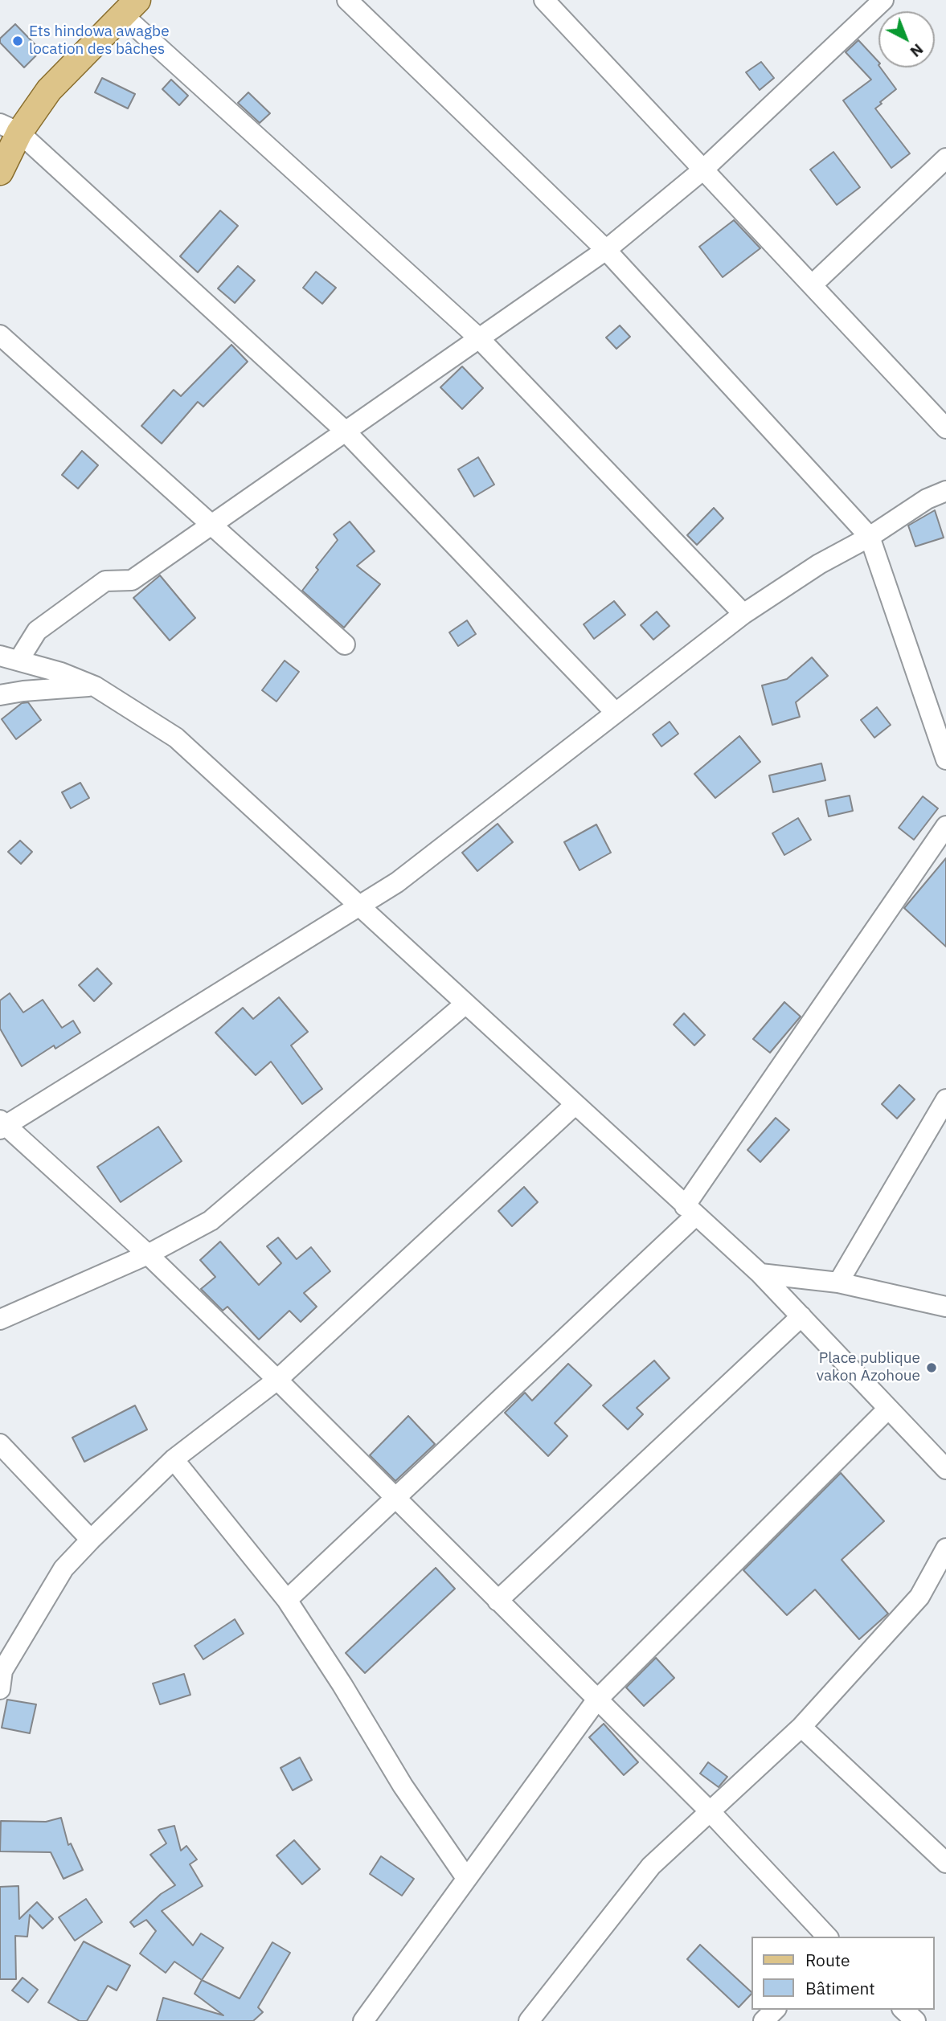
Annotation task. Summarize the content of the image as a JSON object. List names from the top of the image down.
{
  "places": ["Ets hindowa awagbe location des bâches", "Place publique vakon Azohoue"],
  "legend": ["Route", "Bâtiment"],
  "north": "bottom right"
}
